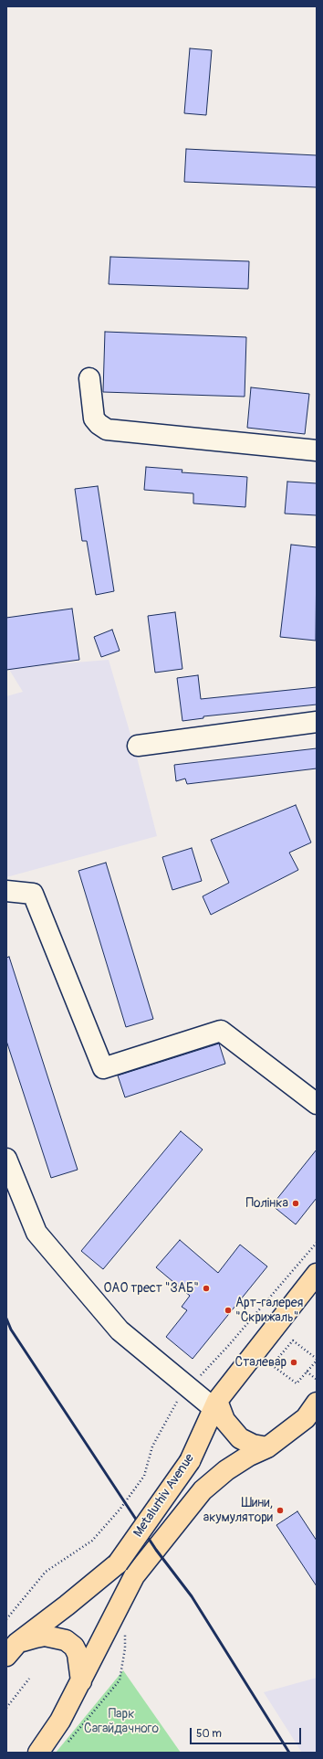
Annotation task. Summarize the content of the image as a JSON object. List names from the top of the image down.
{
  "streets": {
    "main road": ["Metalurhiv Avenue"]
  },
  "parks": ["Парк Сагайдачного"],
  "places": [
    "Полінка",
    "ОАО трест \"ЗАБ\"",
    "Арт-галерея \"Скрижаль\"",
    "Сталевар",
    "Шини, акумулятори"
  ],
  "scale_bar": "50 m"
}
